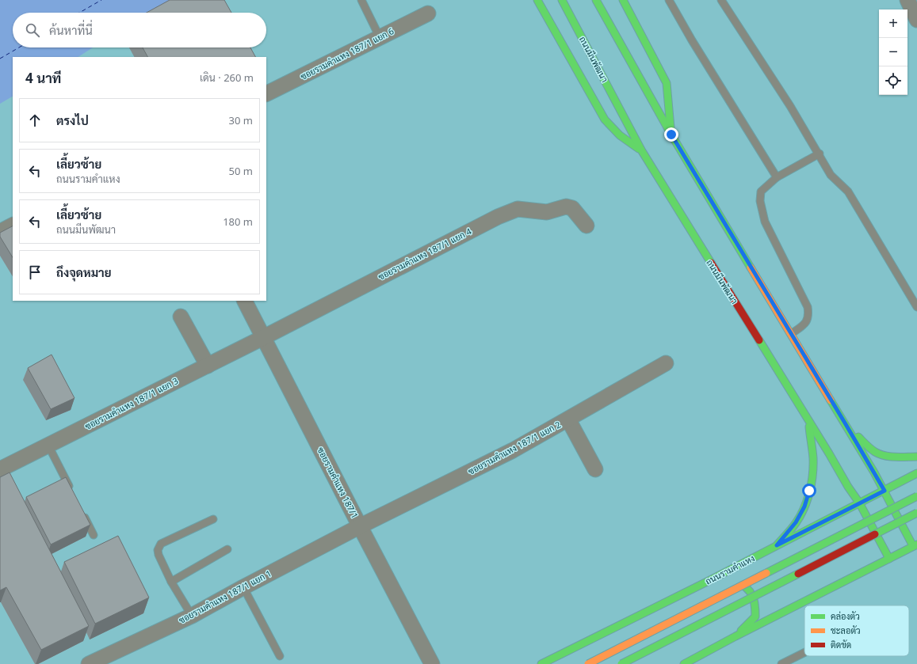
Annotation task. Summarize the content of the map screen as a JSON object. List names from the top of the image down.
{
  "streets": {
    "street": [
      "ซอยรามคำแหง 187/1 แยก 6",
      "ถนนมีนพัฒนา",
      "ซอยรามคำแหง 187/1 แยก 4",
      "ซอยรามคำแหง 187/1 แยก 3",
      "ซอยรามคำแหง 187/1 แยก 2",
      "ซอยรามคำแหง 187/1",
      "ถนนรามคำแหง",
      "ซอยรามคำแหง 187/1 แยก 1"
    ]
  },
  "crossings": [
    ["ถนนมีนพัฒนา", "ถนนรามคำแหง"],
    ["ซอยรามคำแหง 187/1 แยก 4", "ซอยรามคำแหง 187/1 แยก 3"],
    ["ซอยรามคำแหง 187/1 แยก 4", "ซอยรามคำแหง 187/1"],
    ["ซอยรามคำแหง 187/1 แยก 3", "ซอยรามคำแหง 187/1"],
    ["ซอยรามคำแหง 187/1 แยก 2", "ซอยรามคำแหง 187/1"],
    ["ซอยรามคำแหง 187/1 แยก 2", "ซอยรามคำแหง 187/1 แยก 1"],
    ["ซอยรามคำแหง 187/1", "ซอยรามคำแหง 187/1 แยก 1"]
  ],
  "legend": ["คล่องตัว", "ชะลอตัว", "ติดขัด"],
  "page": {
    "map_buttons": ["+", "−"],
    "search": "ค้นหาที่นี่",
    "heading": ["4 นาที", "เดิน · 260 m"],
    "list": [
      ["ตรงไป", "30 m"],
      ["เลี้ยวซ้าย", "ถนนรามคำแหง", "50 m"],
      ["เลี้ยวซ้าย", "ถนนมีนพัฒนา", "180 m"],
      "ถึงจุดหมาย"
    ]
  }
}
